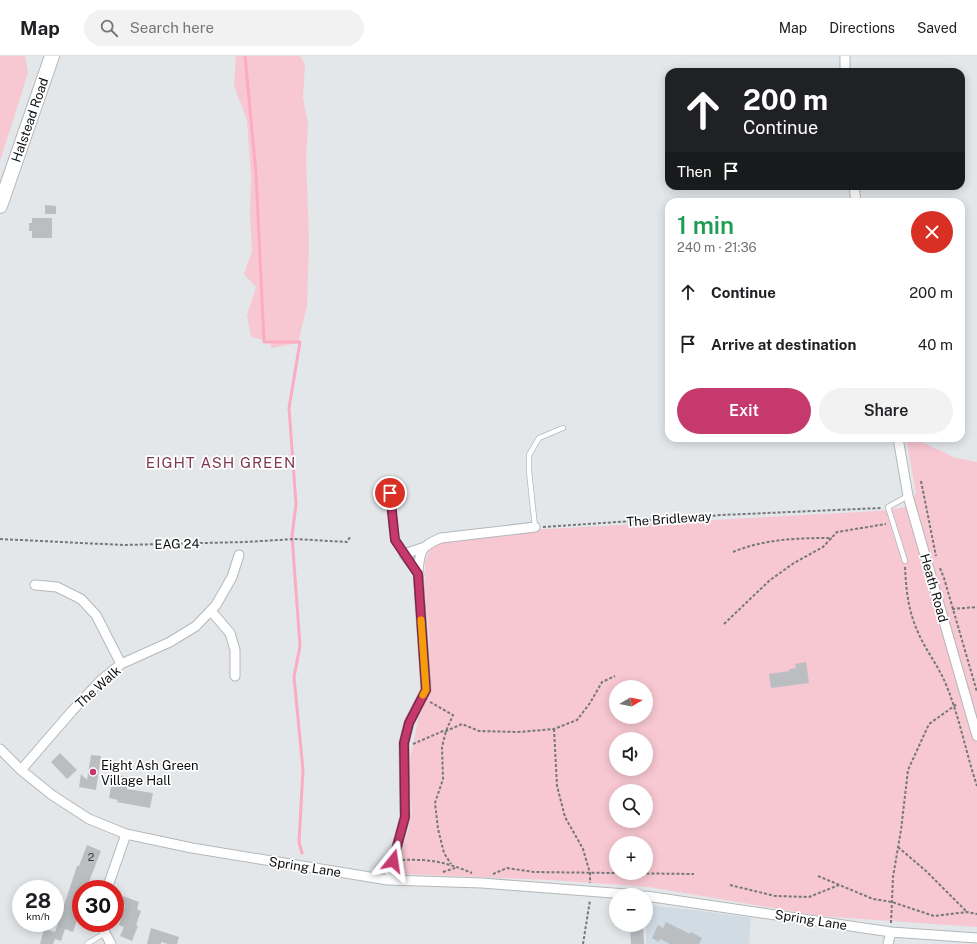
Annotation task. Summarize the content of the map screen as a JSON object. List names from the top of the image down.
{
  "streets": {
    "main road": ["Halstead Road"],
    "street": ["Heath Road", "The Walk", "Spring Lane"],
    "path": ["The Bridleway", "EAG 24"]
  },
  "crossings": [
    ["The Walk", "Spring Lane"]
  ],
  "districts": ["EIGHT ASH GREEN"],
  "places": ["Eight Ash Green Village Hall"],
  "house_numbers": ["2"],
  "north": "right",
  "page": {
    "header": "Map",
    "search": "Search here",
    "nav": ["Map", "Directions", "Saved"],
    "turn": ["200 m", "Continue"],
    "then": "Then",
    "heading": ["1 min", "240 m · 21:36"],
    "list": [
      {
        "name": "Continue",
        "value": "200 m"
      },
      {
        "name": "Arrive at destination",
        "value": "40 m"
      }
    ],
    "buttons": ["Exit", "Share"],
    "map_buttons": ["+", "−"],
    "speed": "28 km/h",
    "limit": "30"
  }
}
